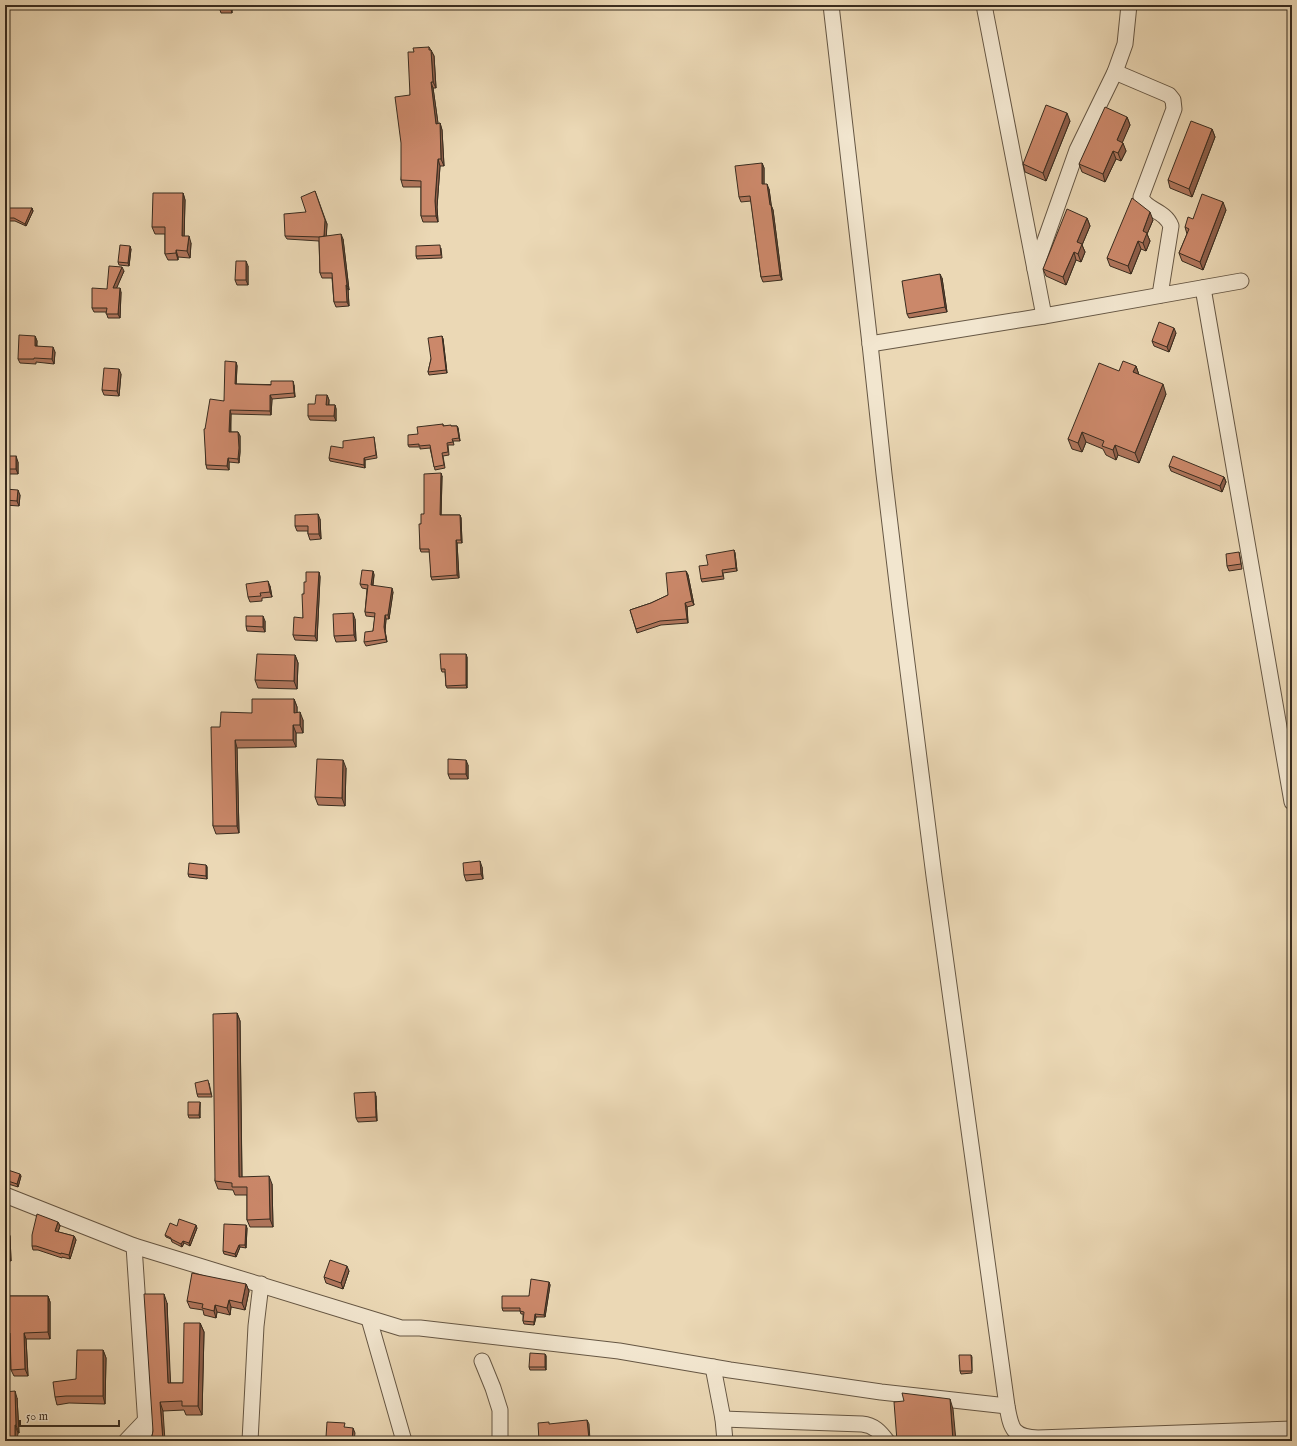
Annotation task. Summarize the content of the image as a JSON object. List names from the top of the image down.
{
  "scale_bar": "50 m"
}
